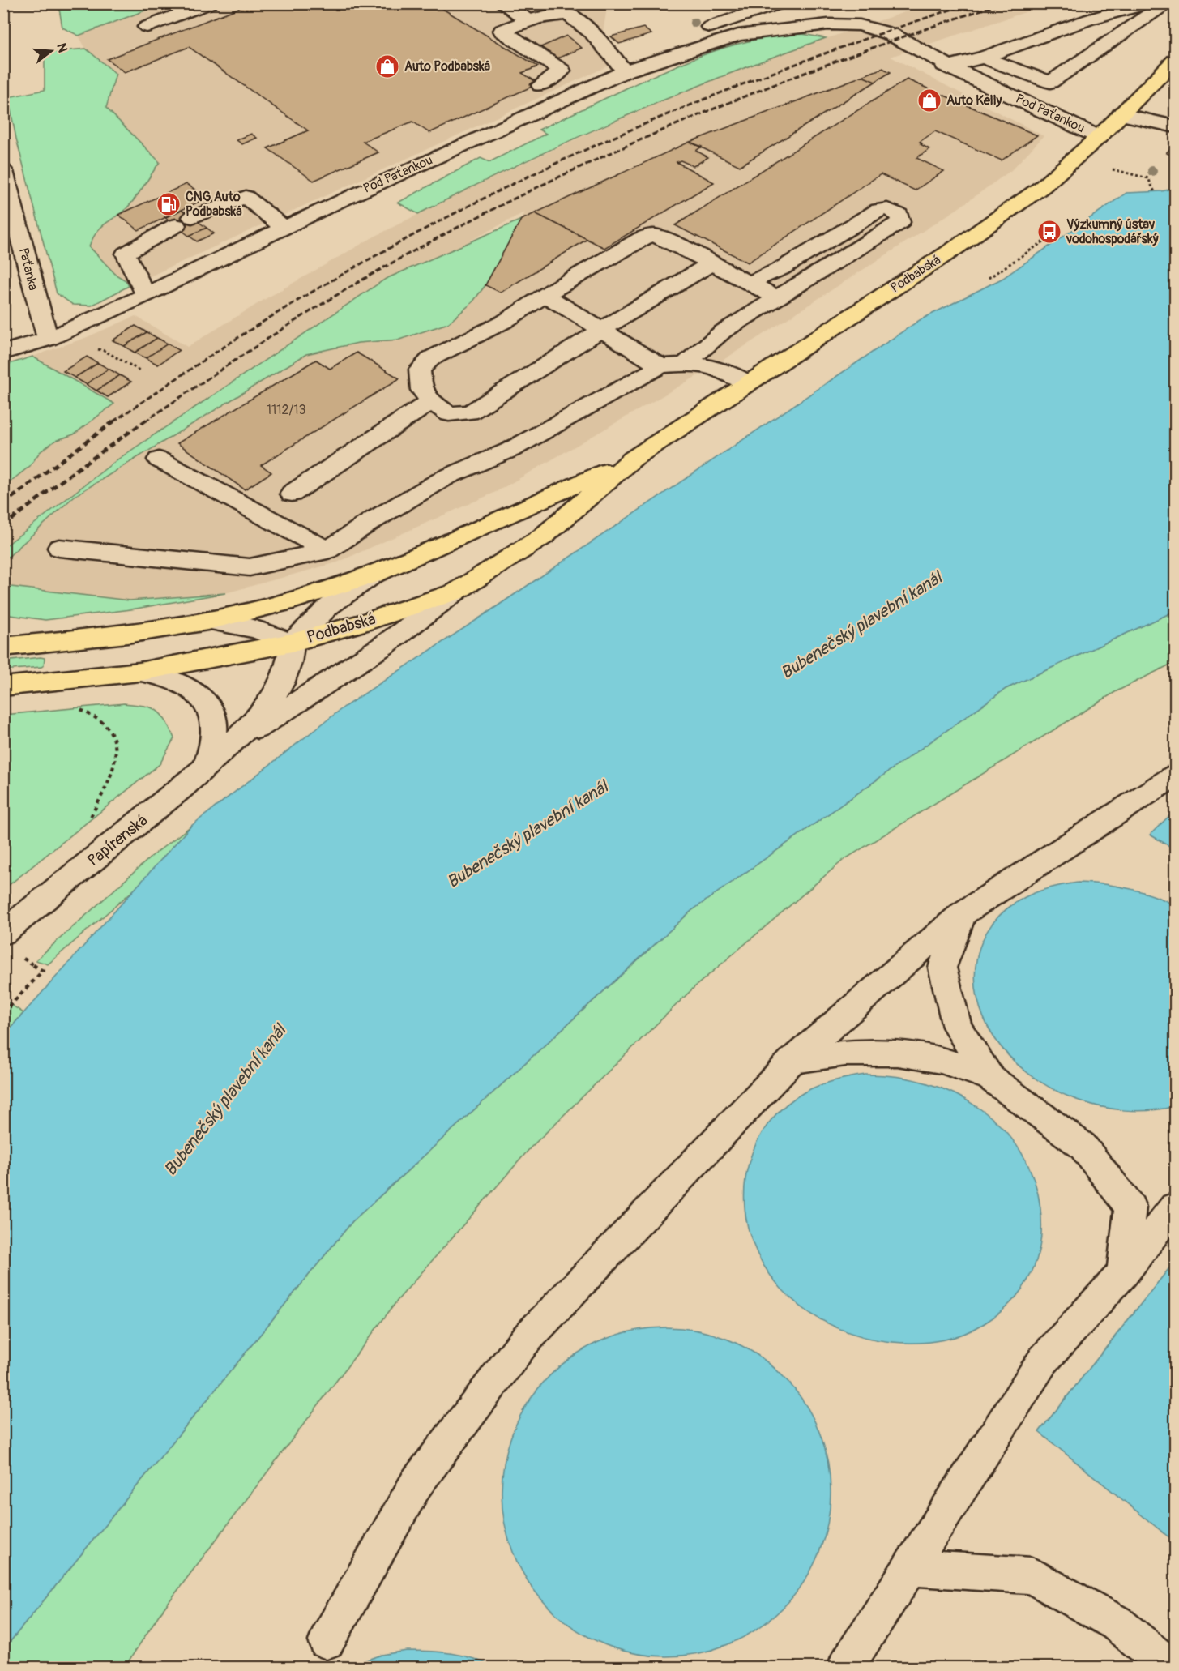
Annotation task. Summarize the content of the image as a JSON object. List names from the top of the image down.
{
  "streets": {
    "main road": ["Podbabská"],
    "street": ["Pod Paťankou", "Paťanka", "Papírenská"]
  },
  "crossings": [
    ["Pod Paťankou", "Paťanka"],
    ["Pod Paťankou", "Podbabská"],
    ["Podbabská", "Papírenská"]
  ],
  "water": ["Bubenečský plavební kanál"],
  "places": {
    "shop": ["Auto Podbabská", "Auto Kelly"],
    "fuel station": ["CNG Auto Podbabská"],
    "bus stop": ["Výzkumný ústav vodohospodářský"]
  },
  "house_numbers": ["1112/13"],
  "north": "right"
}
